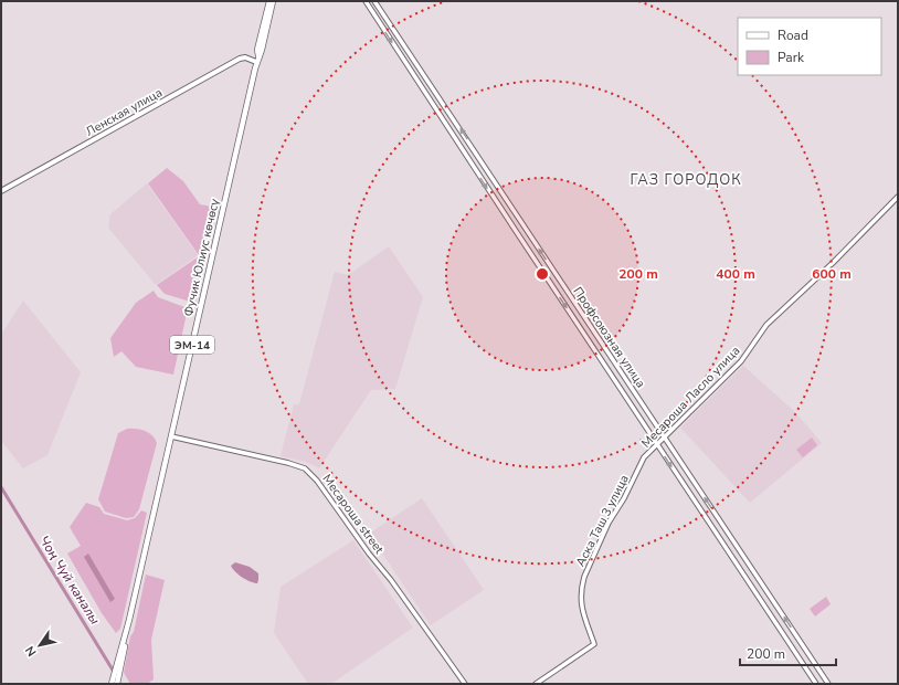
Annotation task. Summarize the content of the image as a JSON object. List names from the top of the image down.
{
  "streets": {
    "main road": ["Ленская улица", "Фучик Юлиус көчөсү", "ЭМ-14"],
    "street": [
      "Профсоюзная улица",
      "Месароша Ласло улица",
      "Месароша street",
      "Аска Таш 3 улица"
    ]
  },
  "crossings": [
    ["Ленская улица", "Фучик Юлиус көчөсү"],
    ["Фучик Юлиус көчөсү", "ЭМ-14"],
    ["Фучик Юлиус көчөсү", "Месароша street"],
    ["Профсоюзная улица", "Месароша Ласло улица"],
    ["Месароша Ласло улица", "Аска Таш 3 улица"]
  ],
  "districts": ["ГАЗ ГОРОДОК"],
  "water": ["Чоң Чүй каналы"],
  "legend": ["Road", "Park"],
  "scale_bar": "200 m",
  "north": "bottom left",
  "rings": ["200 m", "400 m", "600 m"]
}
